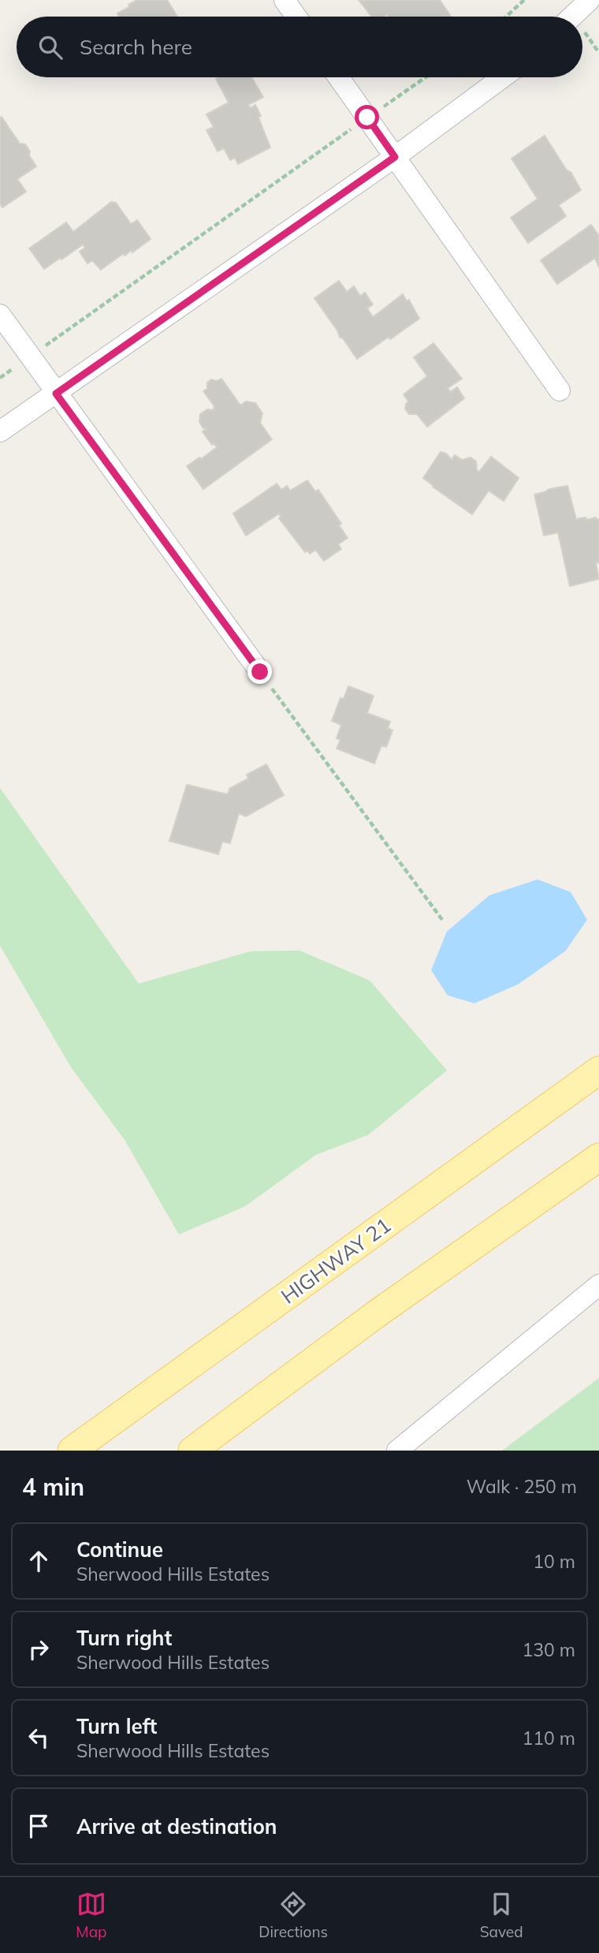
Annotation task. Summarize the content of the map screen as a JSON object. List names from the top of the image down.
{
  "streets": {
    "main road": ["HIGHWAY 21"]
  },
  "page": {
    "search": "Search here",
    "heading": ["4 min", "Walk · 250 m"],
    "list": [
      ["Continue", "Sherwood Hills Estates", "10 m"],
      ["Turn right", "Sherwood Hills Estates", "130 m"],
      ["Turn left", "Sherwood Hills Estates", "110 m"],
      "Arrive at destination"
    ],
    "nav": ["Map", "Directions", "Saved"]
  }
}
